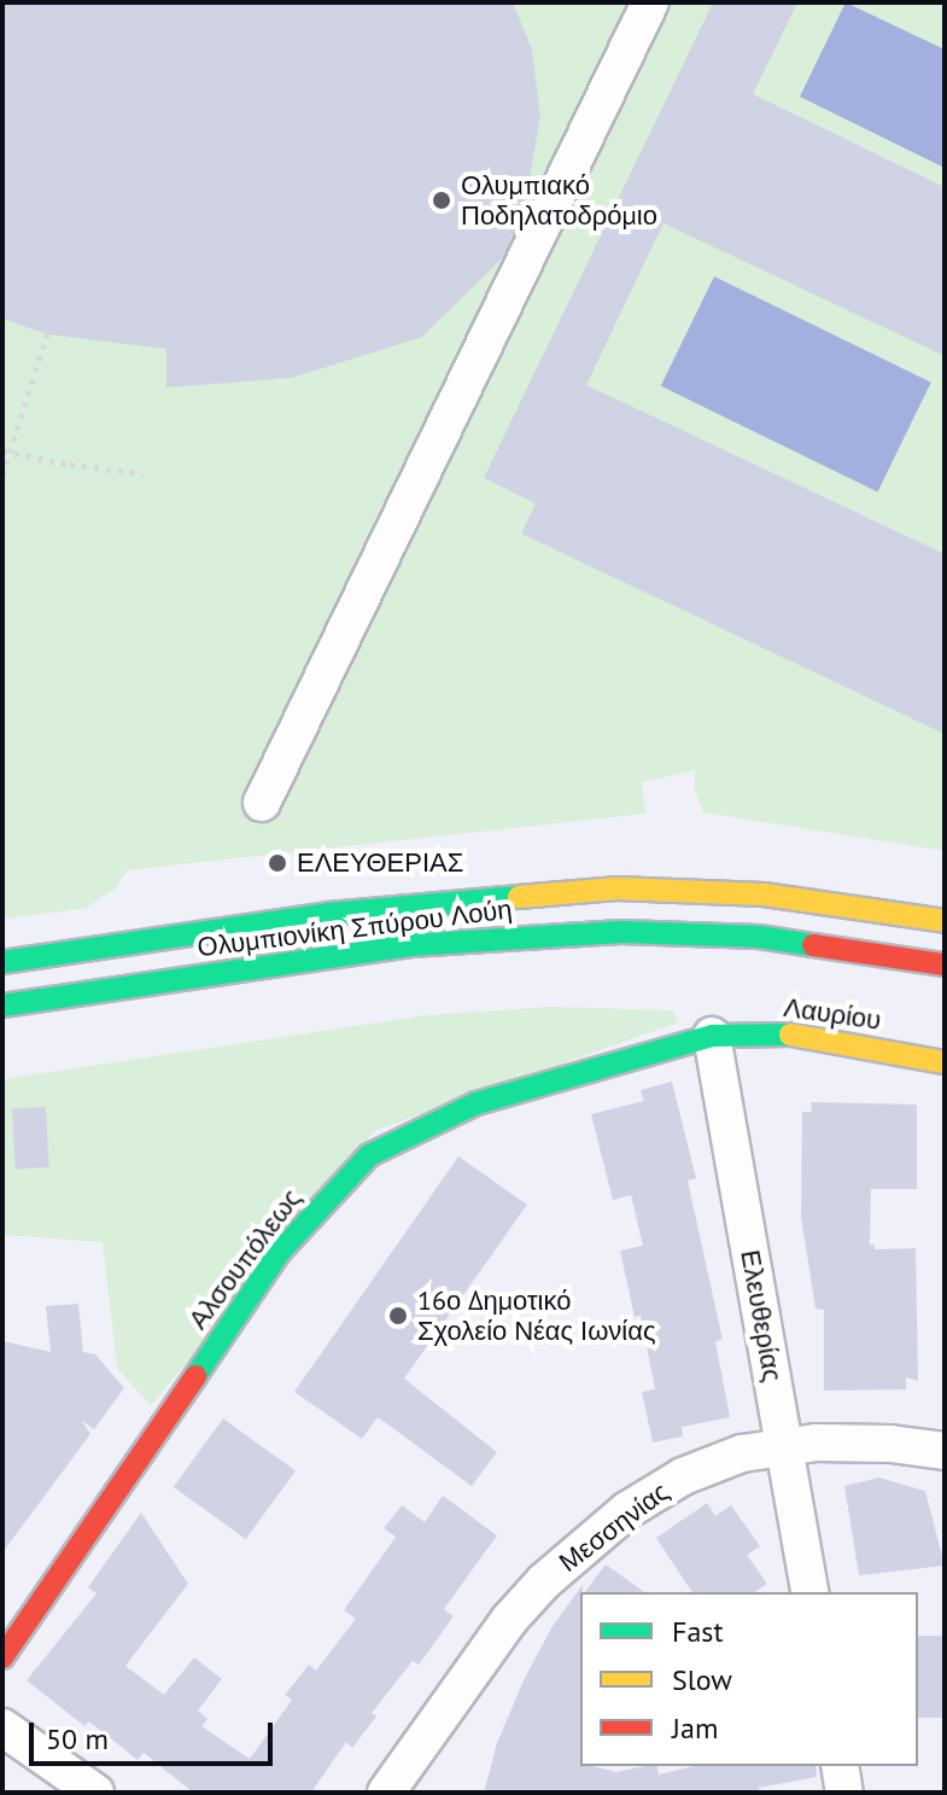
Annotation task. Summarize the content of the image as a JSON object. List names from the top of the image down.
{
  "streets": {
    "main road": ["Ολυμπιονίκη Σπύρου Λούη", "Λαυρίου", "Αλσουπόλεως"],
    "street": ["Ελευθερίας", "Μεσσηνίας"]
  },
  "crossings": [
    ["Λαυρίου", "Αλσουπόλεως"],
    ["Λαυρίου", "Ελευθερίας"],
    ["Αλσουπόλεως", "Ελευθερίας"],
    ["Ελευθερίας", "Μεσσηνίας"]
  ],
  "places": ["Ολυμπιακό Ποδηλατοδρόμιο", "ΕΛΕΥΘΕΡΙΑΣ", "16ο Δημοτικό Σχολείο Νέας Ιωνίας"],
  "legend": ["Fast", "Slow", "Jam"],
  "scale_bar": "50 m"
}
